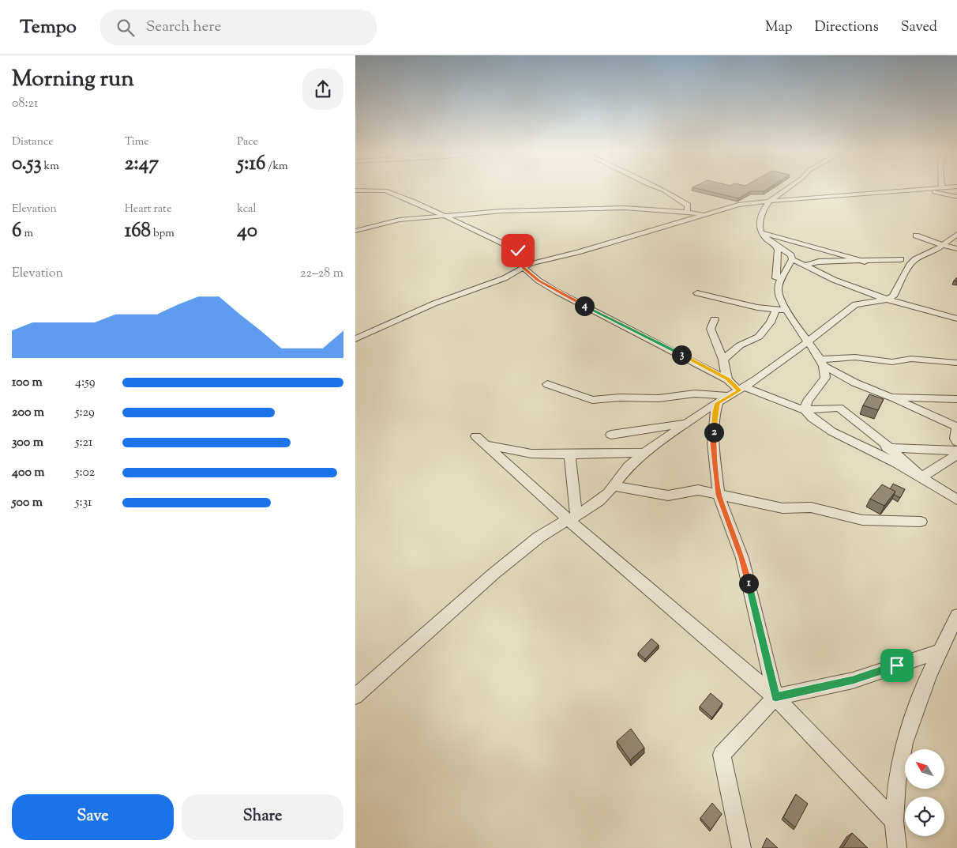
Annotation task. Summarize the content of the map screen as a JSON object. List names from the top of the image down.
{
  "north": "top left",
  "page": {
    "header": "Tempo",
    "search": "Search here",
    "nav": ["Map", "Directions", "Saved"],
    "heading": ["Morning run", "08:21"],
    "stats": [
      ["Distance", "0.53 km"],
      ["Time", "2:47"],
      ["Pace", "5:16 /km"],
      ["Elevation", "6 m"],
      ["Heart rate", "168 bpm"],
      ["kcal", "40"]
    ],
    "chart": ["Elevation", "22–28 m"],
    "pins": [
      "4",
      "3",
      "2",
      "1"
    ],
    "list": [
      {
        "name": "100 m",
        "note": "4:59"
      },
      {
        "name": "200 m",
        "note": "5:29"
      },
      {
        "name": "300 m",
        "note": "5:21"
      },
      {
        "name": "400 m",
        "note": "5:02"
      },
      {
        "name": "500 m",
        "note": "5:31"
      }
    ],
    "buttons": ["Save", "Share"]
  }
}
